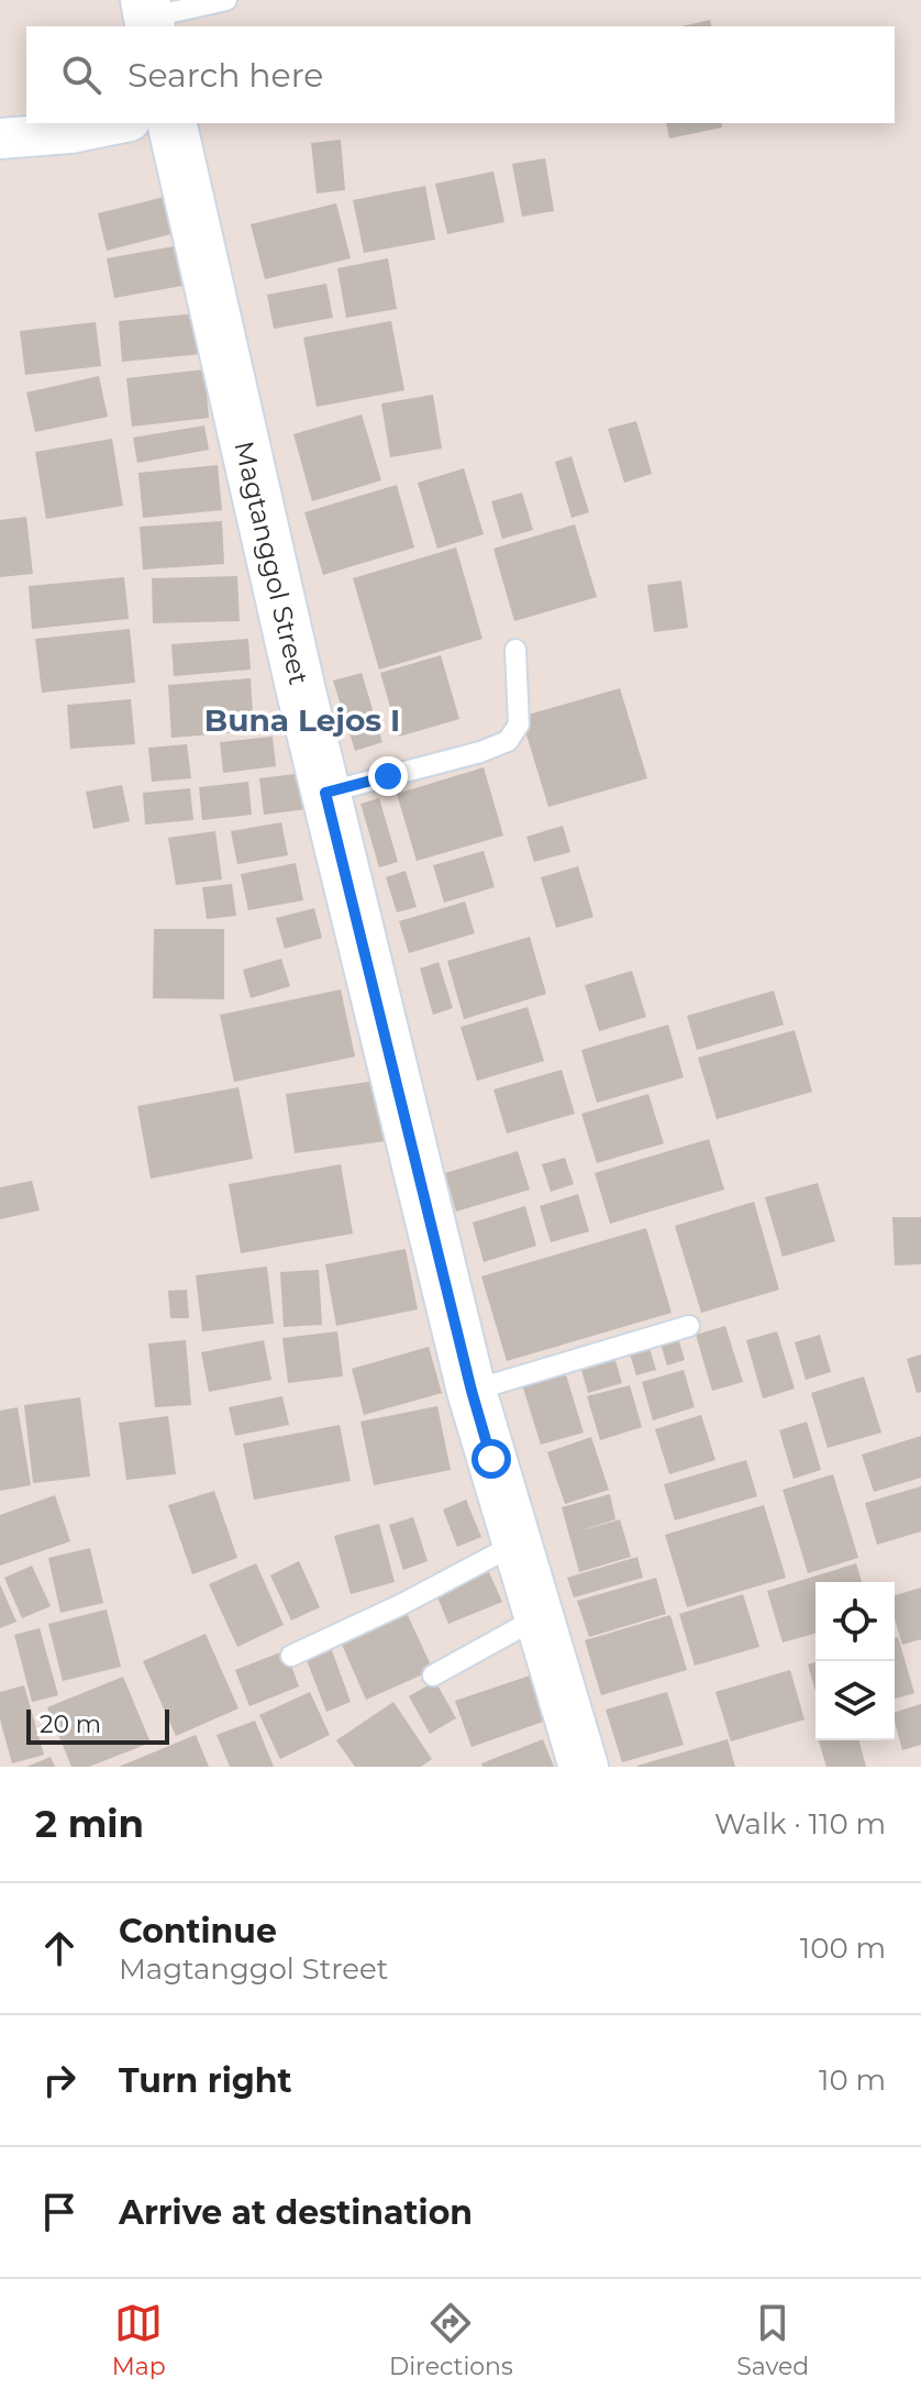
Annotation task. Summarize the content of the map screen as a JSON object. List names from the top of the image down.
{
  "streets": {
    "street": ["Magtanggol Street"]
  },
  "districts": ["Buna Lejos I"],
  "scale_bar": "20 m",
  "page": {
    "search": "Search here",
    "scale": "20 m",
    "heading": ["2 min", "Walk · 110 m"],
    "list": [
      ["Continue", "Magtanggol Street", "100 m"],
      ["Turn right", "10 m"],
      "Arrive at destination"
    ],
    "nav": ["Map", "Directions", "Saved"]
  }
}
